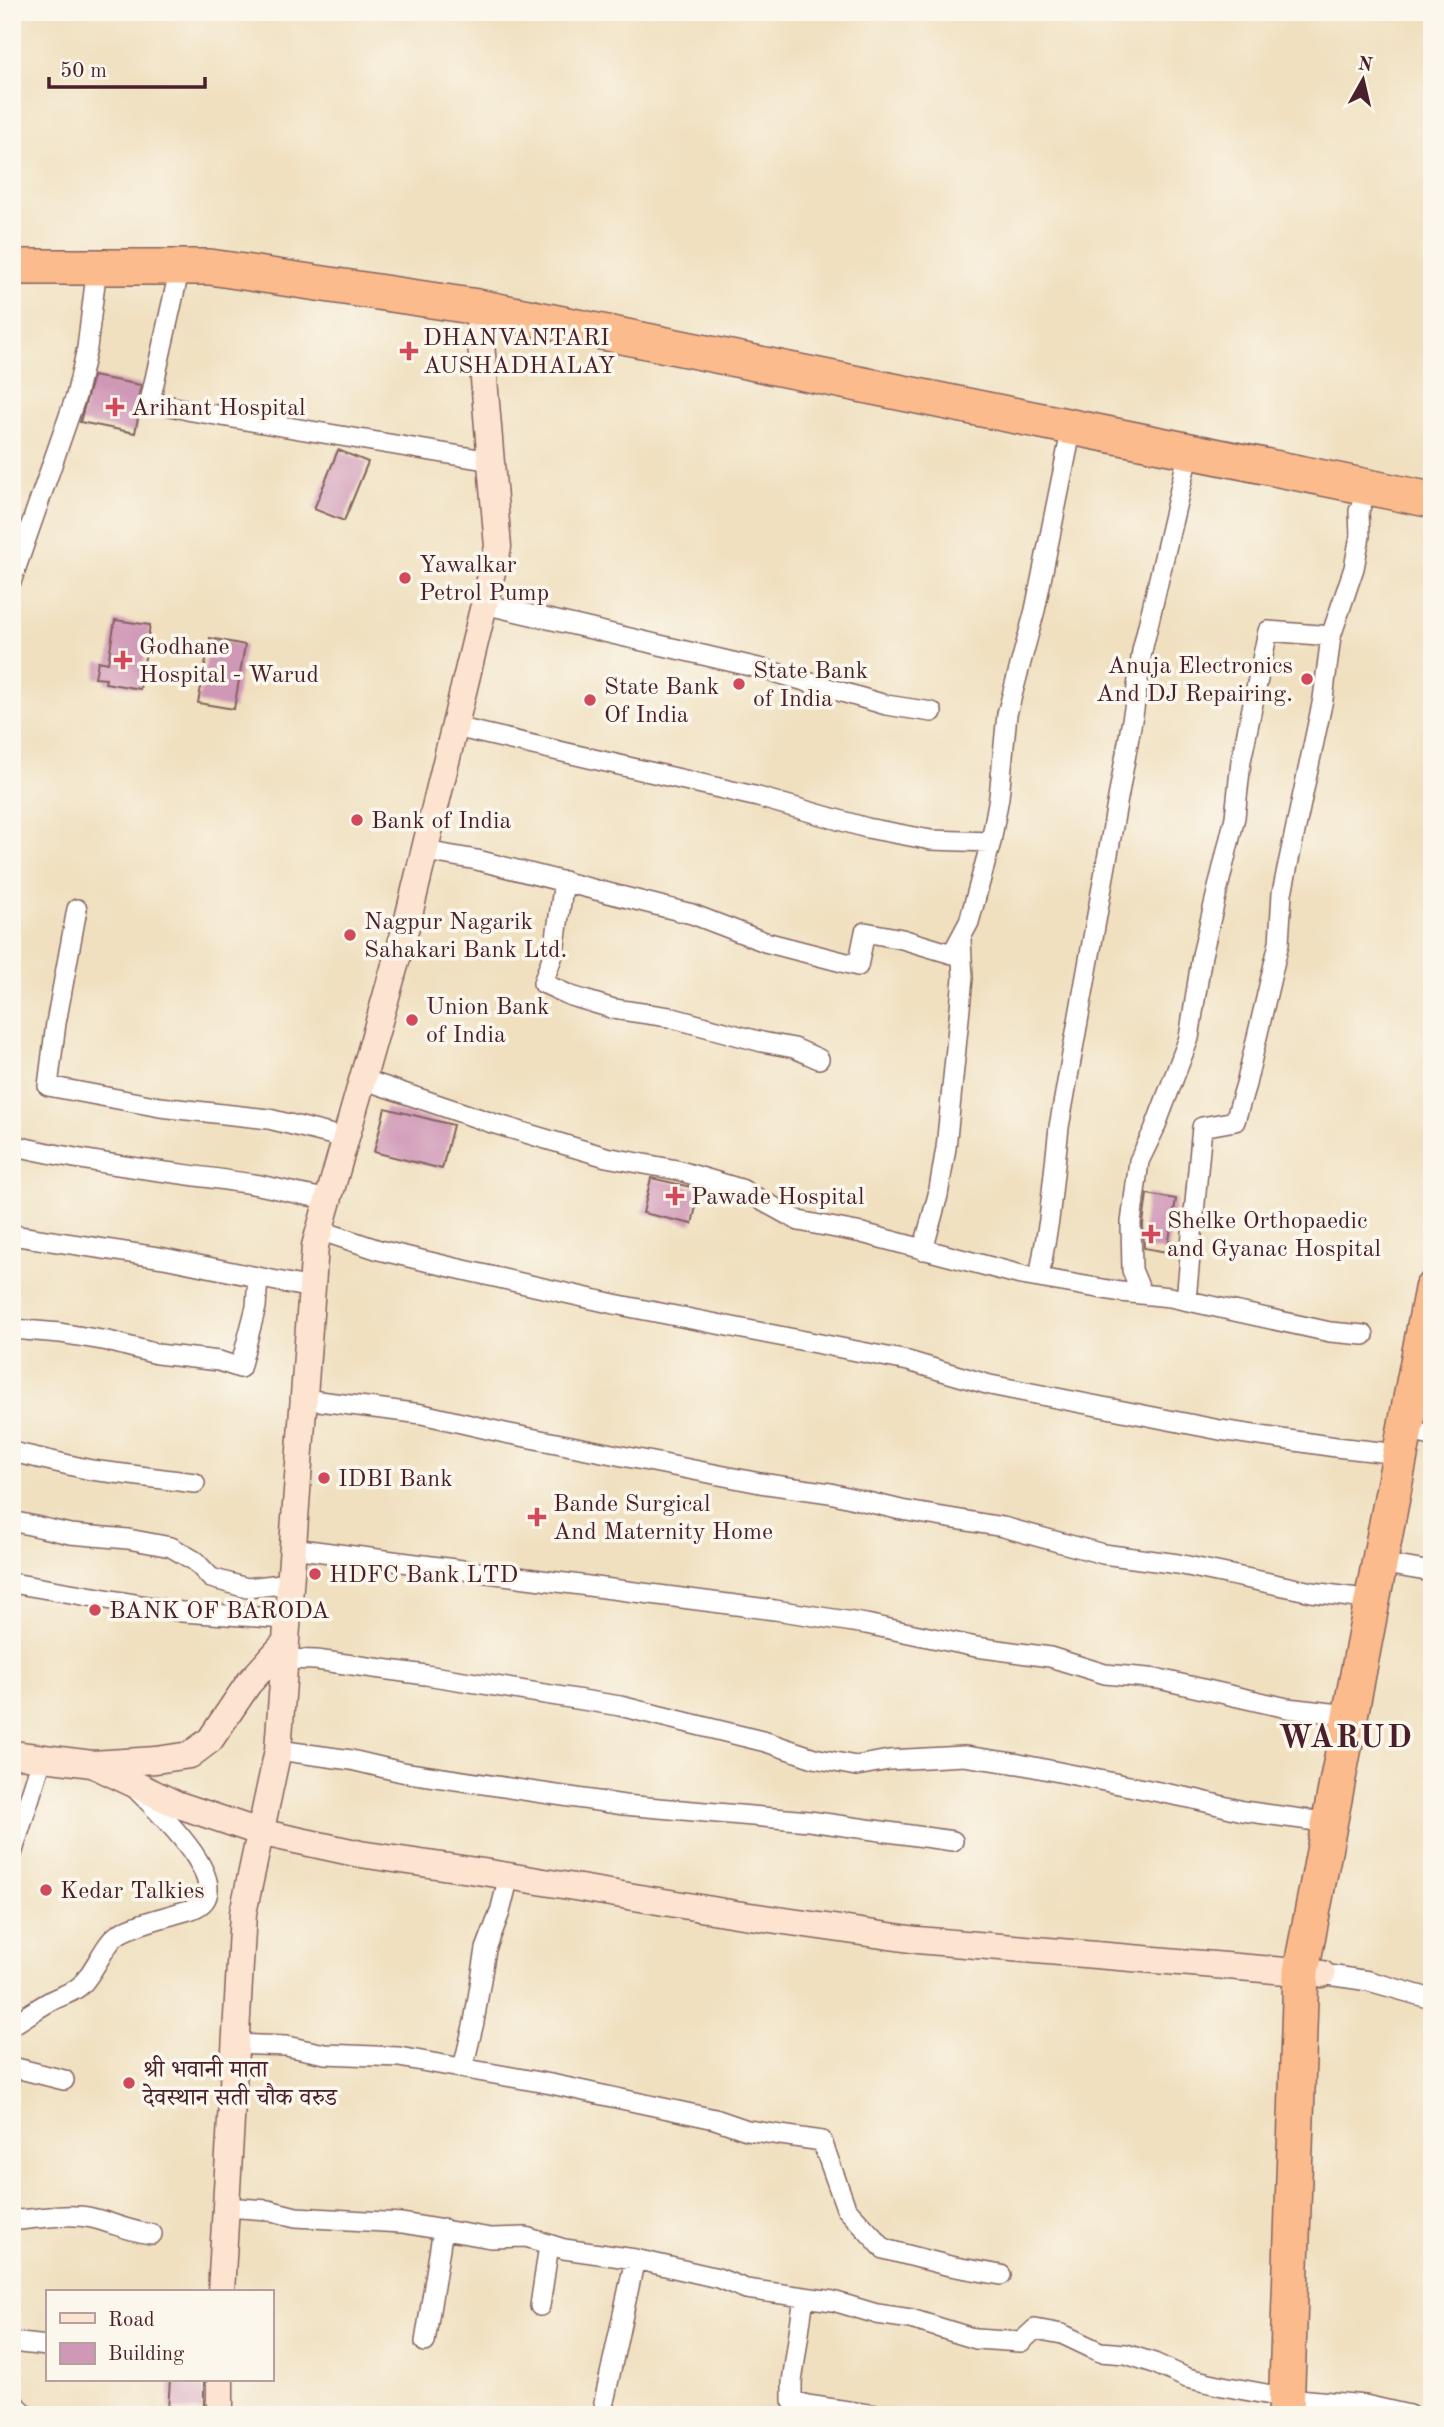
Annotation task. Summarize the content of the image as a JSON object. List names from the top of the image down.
{
  "districts": ["WARUD"],
  "places": {
    "health": [
      "DHANVANTARI AUSHADHALAY",
      "Arihant Hospital",
      "Godhane Hospital - Warud",
      "Pawade Hospital",
      "Shelke Orthopaedic and Gyanac Hospital",
      "Bande Surgical And Maternity Home"
    ],
    "other": [
      "Yawalkar Petrol Pump",
      "Anuja Electronics And DJ Repairing.",
      "State Bank of India",
      "State Bank Of India",
      "Bank of India",
      "Nagpur Nagarik Sahakari Bank Ltd.",
      "Union Bank of India",
      "IDBI Bank",
      "HDFC Bank LTD",
      "BANK OF BARODA",
      "Kedar Talkies",
      "श्री भवानी माता देवस्थान सती चौक वरुड"
    ]
  },
  "legend": ["Road", "Building"],
  "scale_bar": "50 m",
  "north": "top"
}
